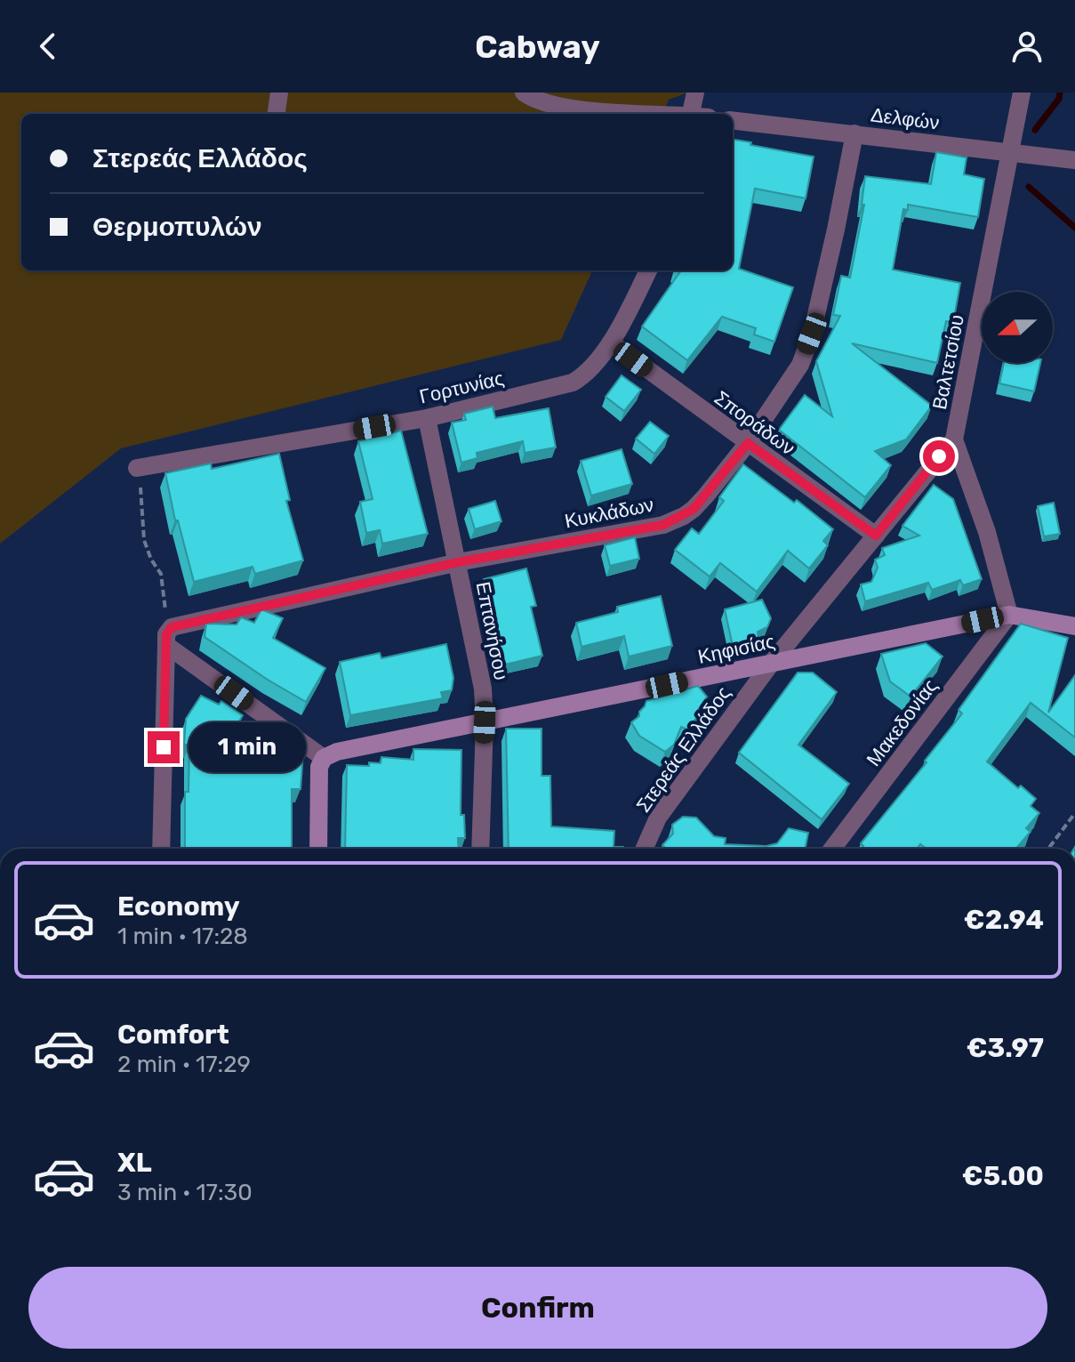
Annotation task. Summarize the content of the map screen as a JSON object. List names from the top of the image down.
{
  "streets": {
    "street": [
      "Δελφών",
      "Βαλτετσίου",
      "Γορτυνίας",
      "Σποράδων",
      "Κυκλάδων",
      "Επτανήσου",
      "Κηφισίας",
      "Μακεδονίας",
      "Στερεάς Ελλάδος"
    ]
  },
  "crossings": [
    ["Δελφών", "Βαλτετσίου"],
    ["Δελφών", "Κυκλάδων"],
    ["Βαλτετσίου", "Κηφισίας"],
    ["Βαλτετσίου", "Μακεδονίας"],
    ["Βαλτετσίου", "Στερεάς Ελλάδος"],
    ["Γορτυνίας", "Σποράδων"],
    ["Γορτυνίας", "Επτανήσου"],
    ["Σποράδων", "Κυκλάδων"],
    ["Σποράδων", "Στερεάς Ελλάδος"],
    ["Κυκλάδων", "Επτανήσου"],
    ["Επτανήσου", "Κηφισίας"],
    ["Κηφισίας", "Μακεδονίας"],
    ["Κηφισίας", "Στερεάς Ελλάδος"]
  ],
  "north": "left",
  "page": {
    "header": "Cabway",
    "banner": ["Στερεάς Ελλάδος", "Θερμοπυλών"],
    "bubble": "1 min",
    "list": [
      {
        "name": "Economy",
        "note": "1 min · 17:28",
        "value": "€2.94"
      },
      {
        "name": "Comfort",
        "note": "2 min · 17:29",
        "value": "€3.97"
      },
      {
        "name": "XL",
        "note": "3 min · 17:30",
        "value": "€5.00"
      }
    ],
    "buttons": "Confirm"
  }
}
